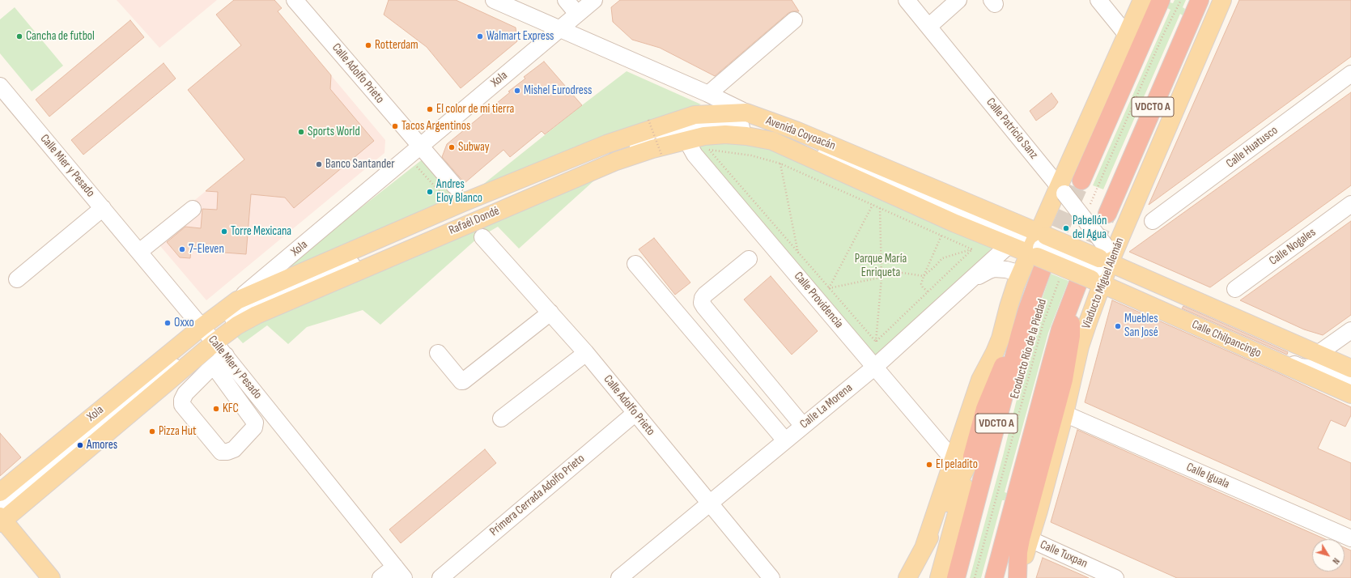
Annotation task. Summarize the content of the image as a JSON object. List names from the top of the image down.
{
  "streets": {
    "highway": ["VDCTO A", "Viaducto Miguel Alemán"],
    "main road": [
      "Xola",
      "Avenida Coyoacán",
      "Rafaél Dondé",
      "Calle Chilpancingo"
    ],
    "street": [
      "Calle Adolfo Prieto",
      "Calle Patricio Sanz",
      "Calle Huatusco",
      "Calle Mier y Pesado",
      "Calle Nogales",
      "Calle Providencia",
      "Calle La Morena",
      "Calle Iguala",
      "Primera Cerrada Adolfo Prieto",
      "Calle Tuxpan"
    ],
    "path": ["Ecoducto Río de la Piedad"]
  },
  "crossings": [
    ["Calle Adolfo Prieto", "Xola"],
    ["Calle Adolfo Prieto", "Calle La Morena"],
    ["Calle Adolfo Prieto", "Primera Cerrada Adolfo Prieto"],
    ["Xola", "Avenida Coyoacán"],
    ["Xola", "Calle Mier y Pesado"],
    ["Xola", "Rafaél Dondé"],
    ["VDCTO A", "Avenida Coyoacán"],
    ["VDCTO A", "Calle La Morena"],
    ["Calle Patricio Sanz", "Avenida Coyoacán"],
    ["Calle Patricio Sanz", "Viaducto Miguel Alemán"],
    ["Calle Patricio Sanz", "Calle Chilpancingo"],
    ["Avenida Coyoacán", "Rafaél Dondé"],
    ["Avenida Coyoacán", "Viaducto Miguel Alemán"],
    ["Avenida Coyoacán", "Calle Chilpancingo"],
    ["Avenida Coyoacán", "Calle La Morena"],
    ["Calle Mier y Pesado", "Rafaél Dondé"],
    ["Rafaél Dondé", "Calle Providencia"],
    ["Viaducto Miguel Alemán", "Calle Chilpancingo"],
    ["Viaducto Miguel Alemán", "Calle Iguala"],
    ["Viaducto Miguel Alemán", "Calle Tuxpan"],
    ["Calle Providencia", "Calle La Morena"]
  ],
  "parks": ["Parque María Enriqueta"],
  "places": [
    "Cancha de futbol",
    "Walmart Express",
    "Rotterdam",
    "Mishel Eurodress",
    "El color de mi tierra",
    "Tacos Argentinos",
    "Sports World",
    "Subway",
    "Banco Santander",
    "Andres Eloy Blanco",
    "Pabellón del Agua",
    "Torre Mexicana",
    "7-Eleven",
    "Oxxo",
    "Muebles San José",
    "KFC",
    "Pizza Hut",
    "Amores",
    "El peladito"
  ],
  "north": "bottom right"
}
